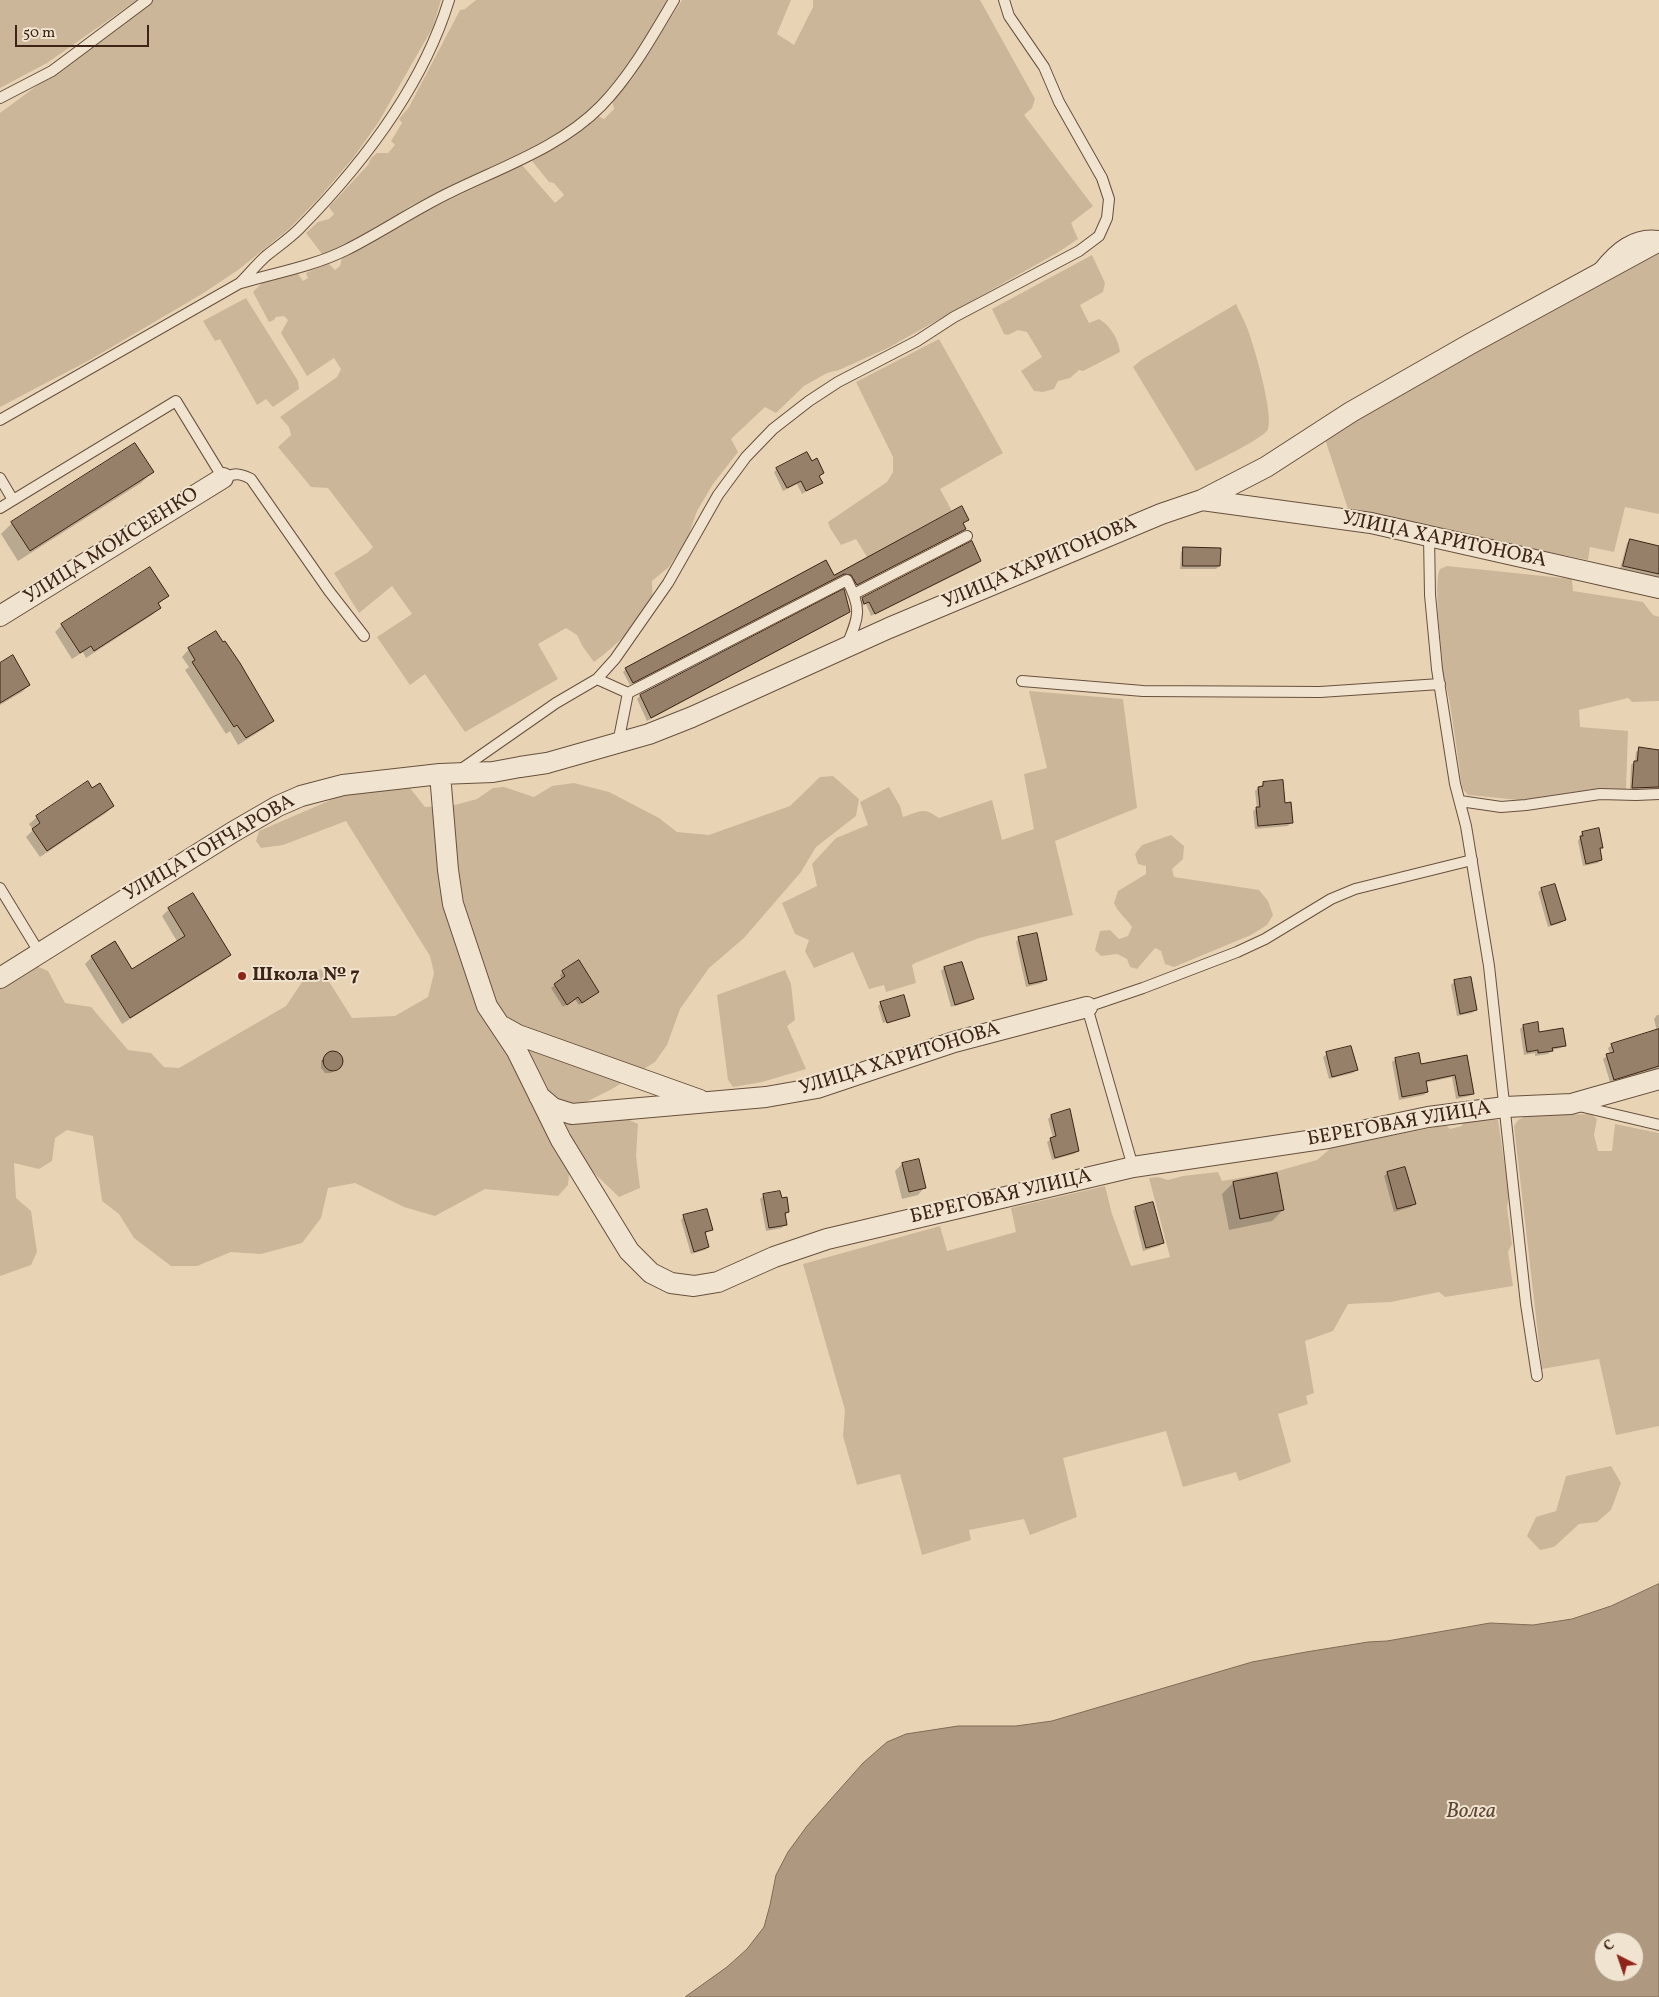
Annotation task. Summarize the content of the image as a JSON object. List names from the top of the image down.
{
  "streets": {
    "street": [
      "УЛИЦА ХАРИТОНОВА",
      "УЛИЦА МОИСЕЕНКО",
      "УЛИЦА ГОНЧАРОВА",
      "БЕРЕГОВАЯ УЛИЦА"
    ]
  },
  "crossings": [
    ["УЛИЦА ХАРИТОНОВА", "УЛИЦА ГОНЧАРОВА"],
    ["УЛИЦА ХАРИТОНОВА", "БЕРЕГОВАЯ УЛИЦА"],
    ["УЛИЦА ГОНЧАРОВА", "БЕРЕГОВАЯ УЛИЦА"]
  ],
  "water": ["Волга"],
  "places": ["Школа № 7"],
  "scale_bar": "50 m",
  "north": "top left"
}
